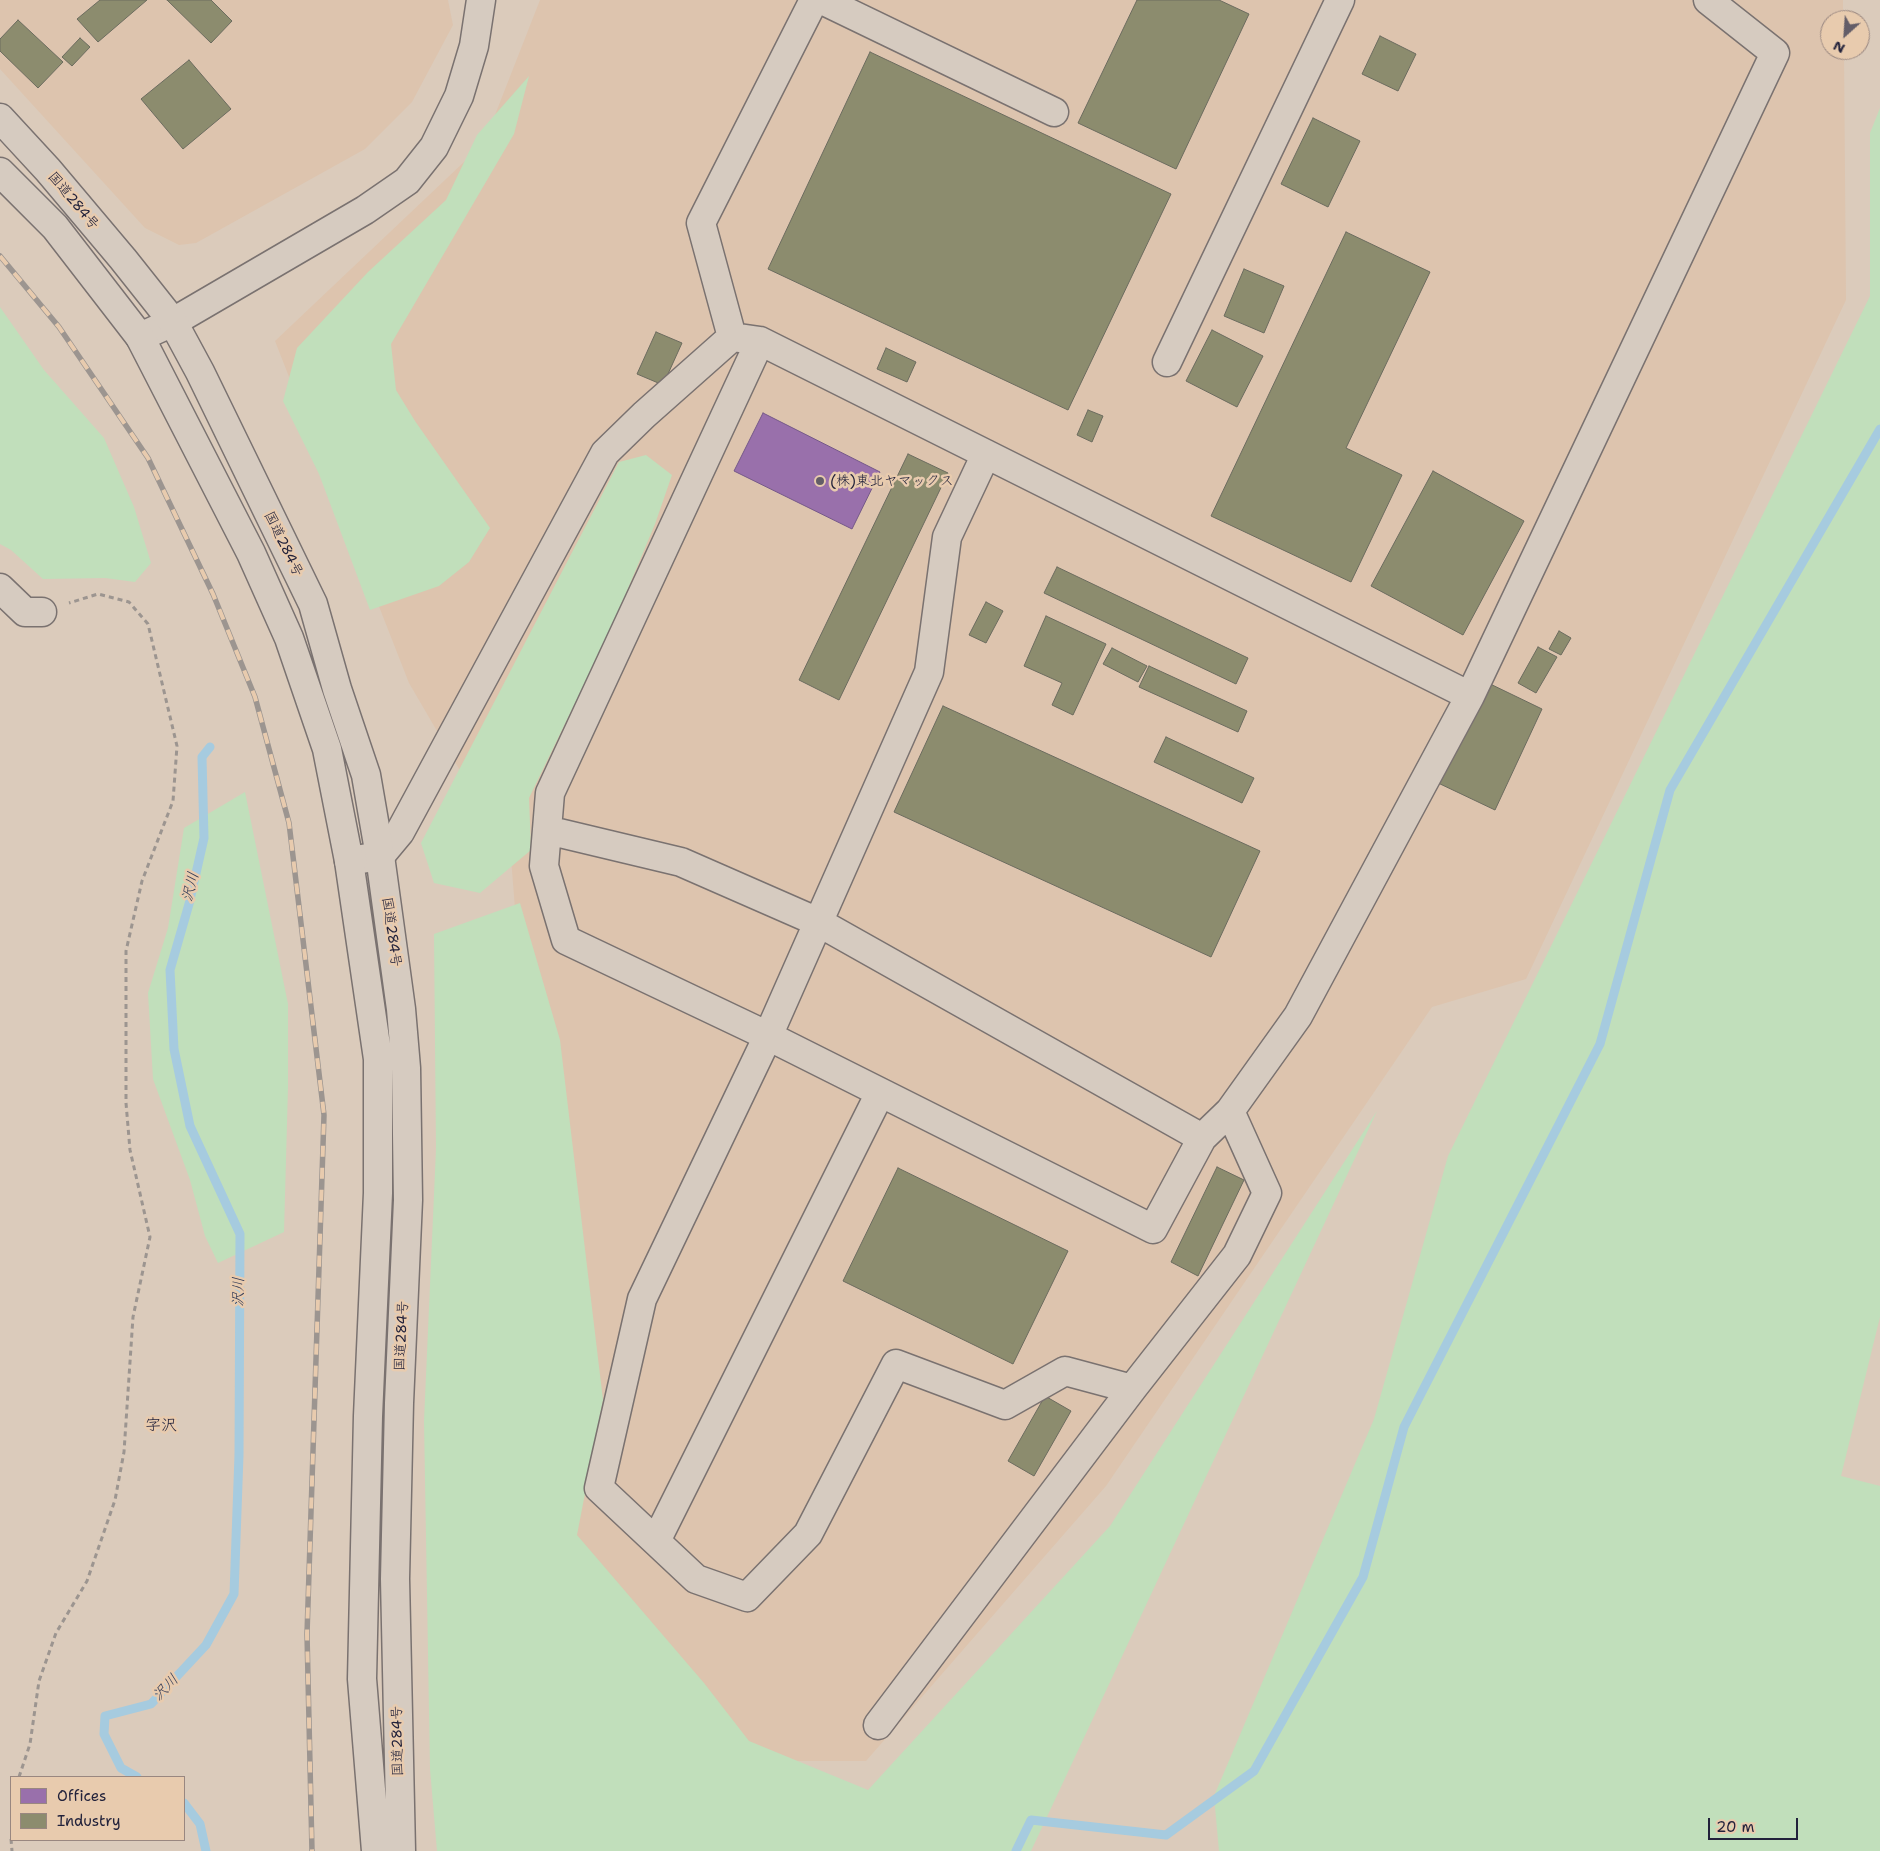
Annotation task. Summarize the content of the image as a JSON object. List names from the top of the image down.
{
  "streets": {
    "main road": ["国道284号"]
  },
  "districts": ["字沢"],
  "water": ["沢川"],
  "places": ["(株)東北ヤマックス"],
  "legend": ["Offices", "Industry"],
  "scale_bar": "20 m",
  "north": "bottom left"
}
